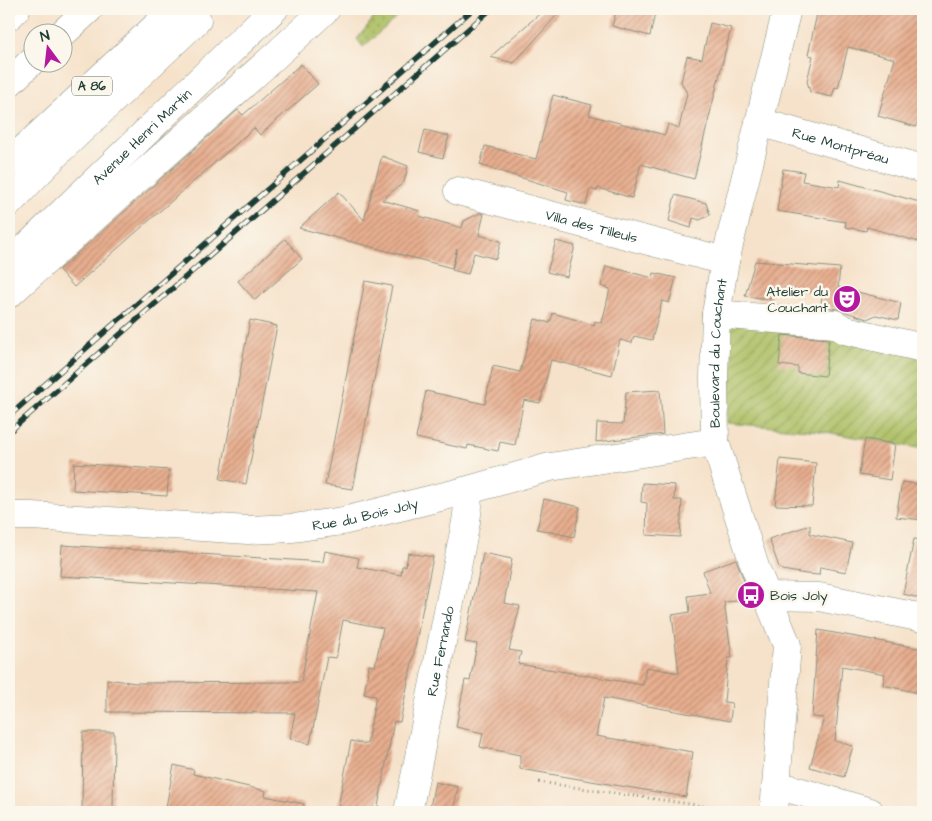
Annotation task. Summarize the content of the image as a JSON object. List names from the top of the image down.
{
  "streets": {
    "main road": [
      "A 86",
      "Avenue Henri Martin",
      "Rue Montpréau",
      "Villa des Tilleuls",
      "Boulevard du Couchant",
      "Rue du Bois Joly",
      "Rue Fernando"
    ]
  },
  "crossings": [
    ["Rue Montpréau", "Boulevard du Couchant"],
    ["Villa des Tilleuls", "Boulevard du Couchant"],
    ["Boulevard du Couchant", "Rue du Bois Joly"],
    ["Rue du Bois Joly", "Rue Fernando"]
  ],
  "places": {
    "theatre": ["Atelier du Couchant"],
    "bus stop": ["Bois Joly"]
  },
  "north": "top"
}
